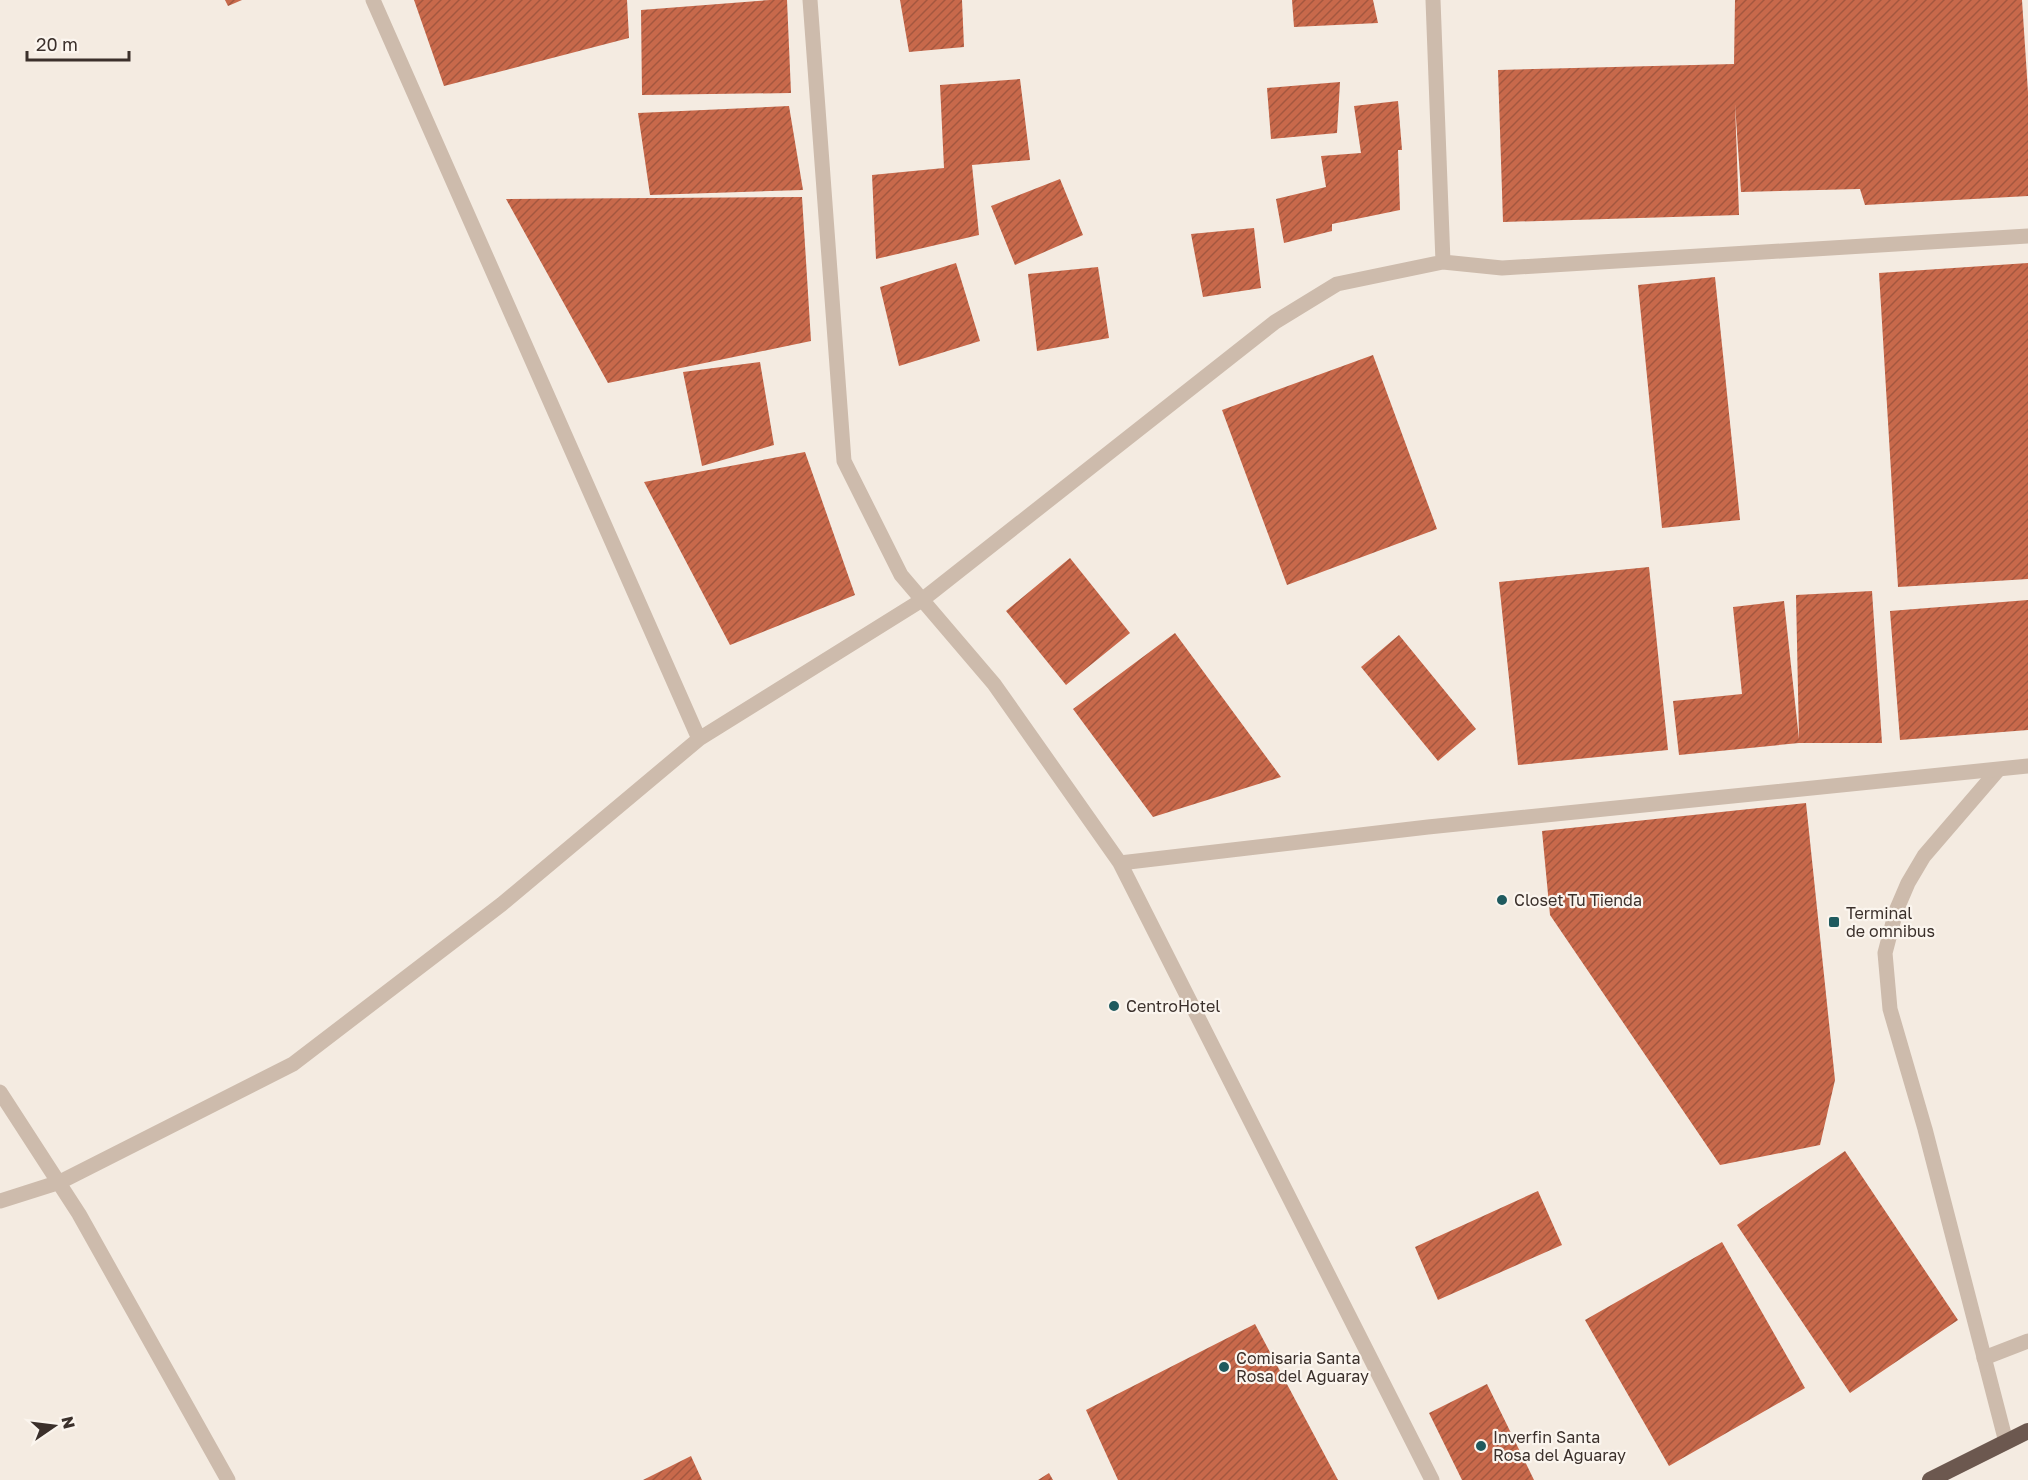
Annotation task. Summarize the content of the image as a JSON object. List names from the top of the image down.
{
  "places": {
    "other": [
      "Closet Tu Tienda",
      "CentroHotel",
      "Comisaria Santa Rosa del Aguaray",
      "Inverfin Santa Rosa del Aguaray"
    ],
    "transit": ["Terminal de omnibus"]
  },
  "scale_bar": "20 m",
  "north": "right"
}
